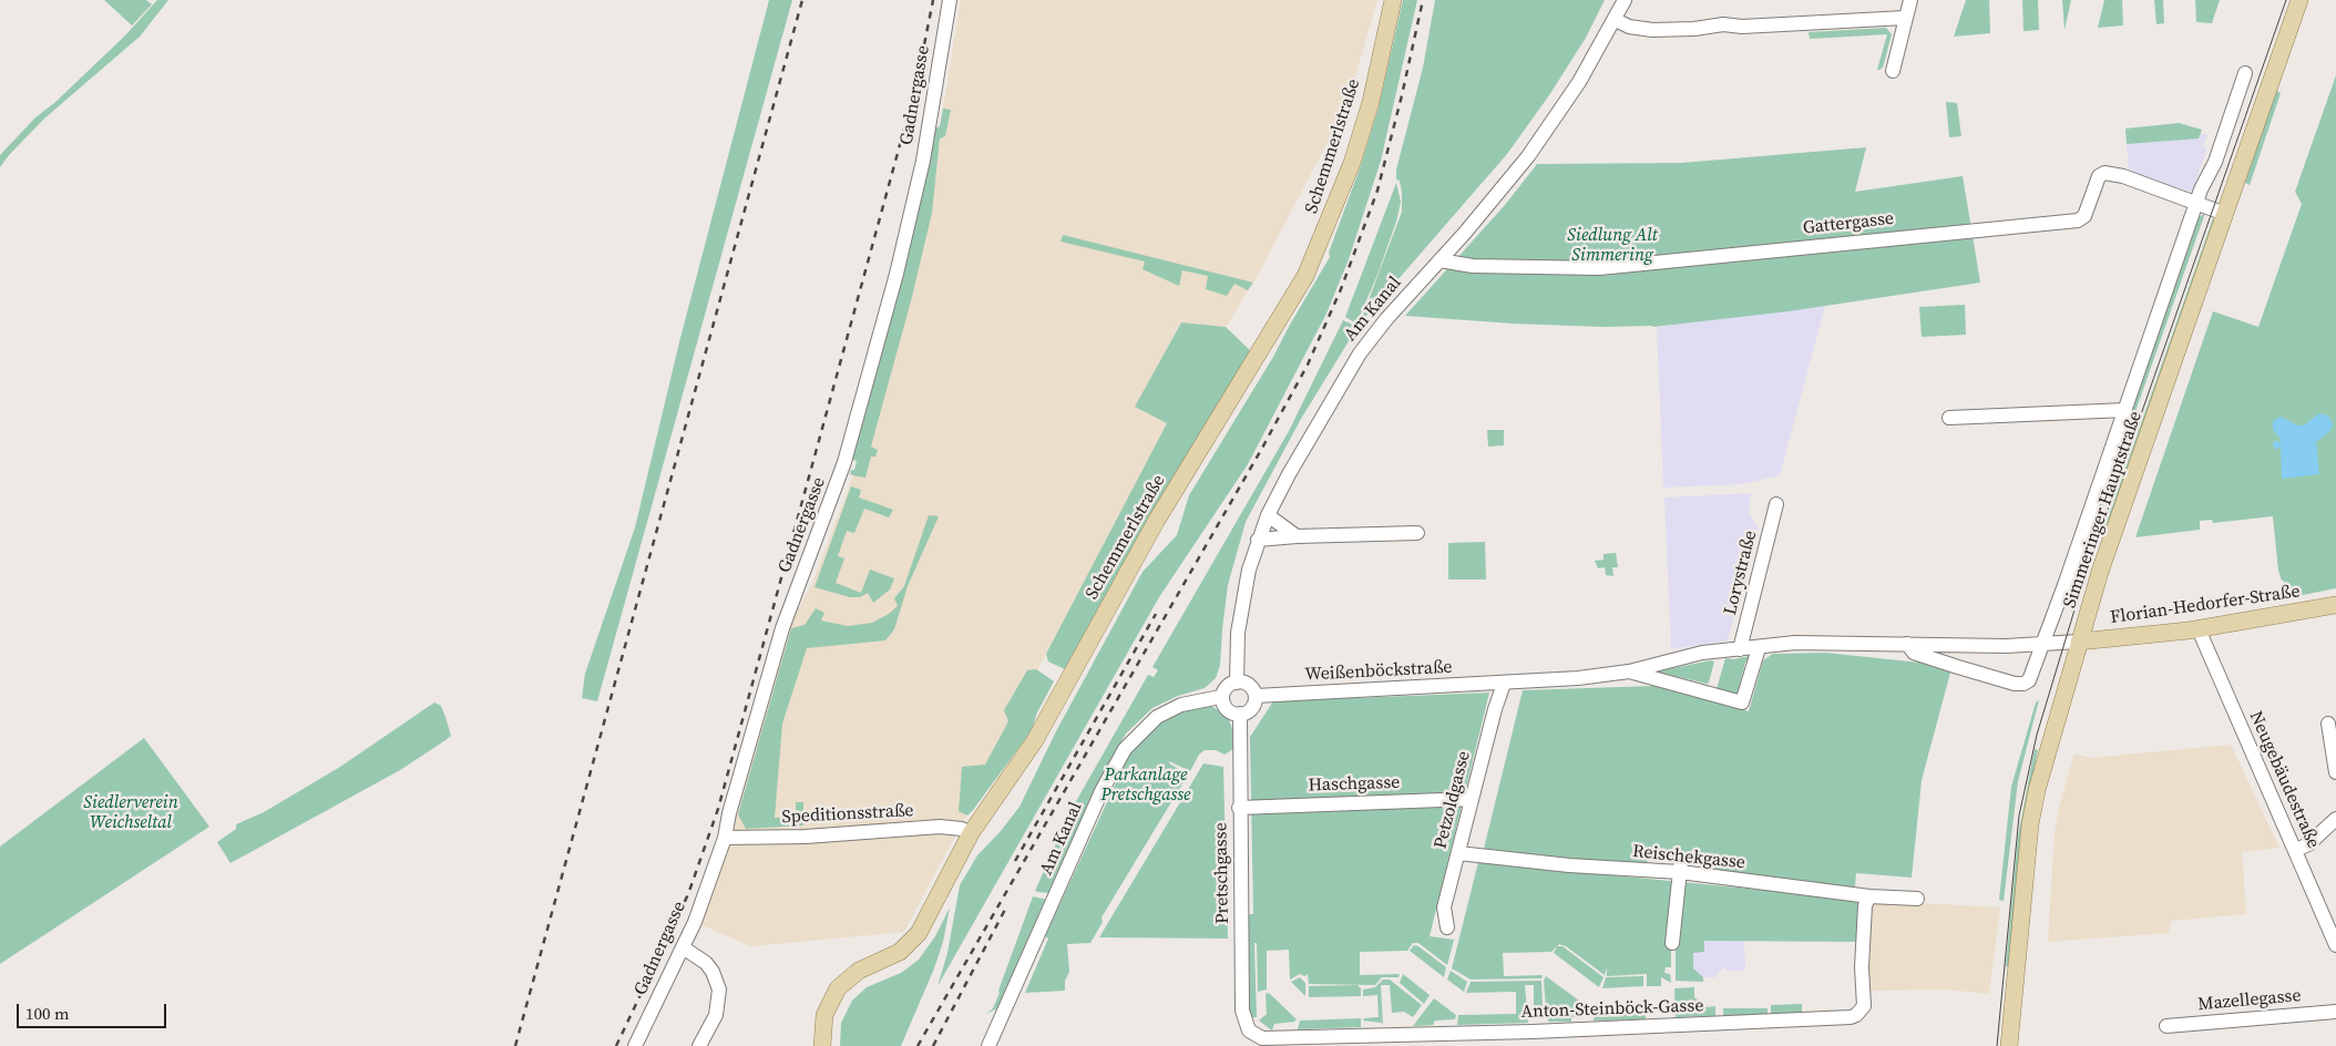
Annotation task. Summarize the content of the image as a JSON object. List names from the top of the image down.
{
  "streets": {
    "main road": ["Schemmerlstraße", "Simmeringer Hauptstraße", "Florian-Hedorfer-Straße"],
    "street": [
      "Gadnergasse",
      "Gattergasse",
      "Am Kanal",
      "Lorystraße",
      "Weißenböckstraße",
      "Neugebäudestraße",
      "Haschgasse",
      "Petzoldgasse",
      "Speditionsstraße",
      "Reischekgasse",
      "Pretschgasse",
      "Mazellegasse",
      "Anton-Steinböck-Gasse"
    ]
  },
  "crossings": [
    ["Gadnergasse", "Speditionsstraße"],
    ["Schemmerlstraße", "Speditionsstraße"],
    ["Gattergasse", "Am Kanal"],
    ["Gattergasse", "Simmeringer Hauptstraße"],
    ["Am Kanal", "Weißenböckstraße"],
    ["Am Kanal", "Pretschgasse"],
    ["Simmeringer Hauptstraße", "Florian-Hedorfer-Straße"],
    ["Florian-Hedorfer-Straße", "Neugebäudestraße"],
    ["Weißenböckstraße", "Petzoldgasse"],
    ["Weißenböckstraße", "Pretschgasse"],
    ["Haschgasse", "Petzoldgasse"],
    ["Haschgasse", "Pretschgasse"],
    ["Petzoldgasse", "Reischekgasse"],
    ["Reischekgasse", "Anton-Steinböck-Gasse"],
    ["Pretschgasse", "Anton-Steinböck-Gasse"]
  ],
  "parks": ["Siedlung Alt Simmering", "Parkanlage Pretschgasse", "Siedlerverein Weichseltal"],
  "scale_bar": "100 m"
}
